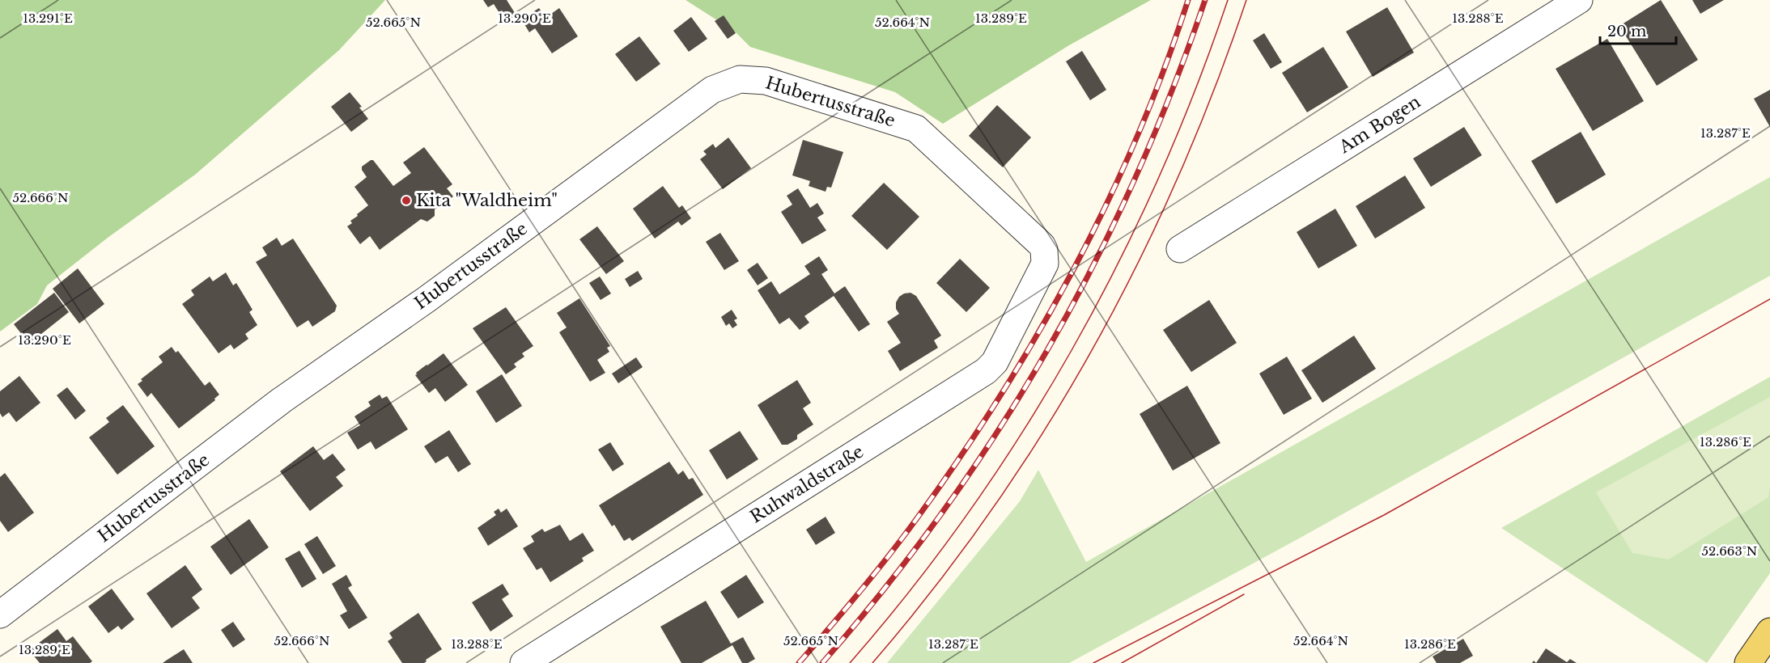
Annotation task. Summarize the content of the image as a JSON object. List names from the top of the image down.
{
  "streets": {
    "street": ["Hubertusstraße", "Am Bogen", "Ruhwaldstraße"]
  },
  "crossings": [
    ["Hubertusstraße", "Ruhwaldstraße"]
  ],
  "places": ["Kita \"Waldheim\""],
  "scale_bar": "20 m",
  "coordinates": [
    "13.291°E",
    "13.290°E",
    "13.289°E",
    "13.288°E",
    "52.665°N",
    "52.664°N",
    "13.287°E",
    "52.666°N",
    "13.286°E",
    "52.663°N"
  ]
}
